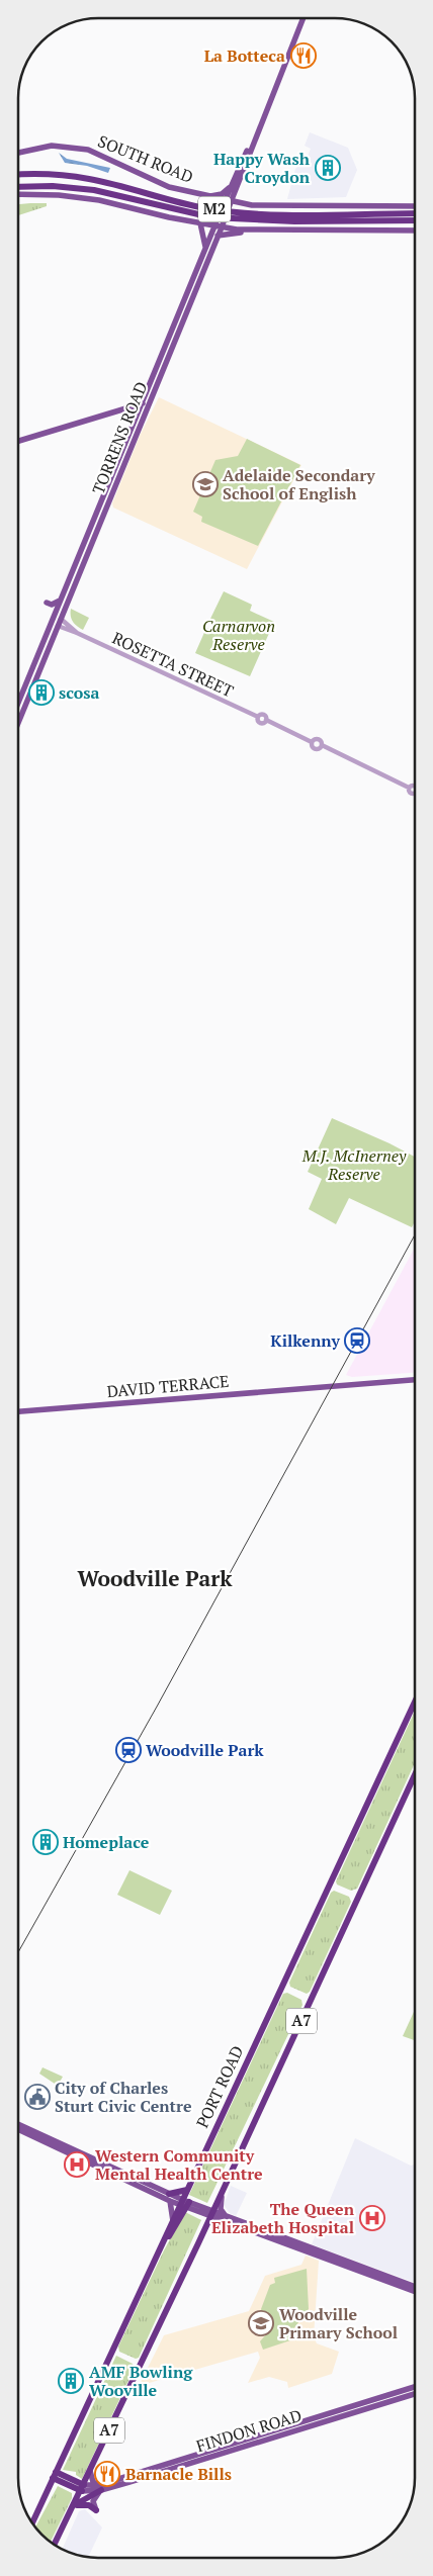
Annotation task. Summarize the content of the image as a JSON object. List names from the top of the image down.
{
  "streets": {
    "highway": ["M2", "A7", "PORT ROAD"],
    "main road": [
      "SOUTH ROAD",
      "TORRENS ROAD",
      "DAVID TERRACE",
      "FINDON ROAD"
    ],
    "street": ["ROSETTA STREET"]
  },
  "crossings": [
    ["SOUTH ROAD", "TORRENS ROAD"],
    ["TORRENS ROAD", "ROSETTA STREET"],
    ["A7", "FINDON ROAD"]
  ],
  "districts": ["Woodville Park"],
  "parks": ["Carnarvon Reserve", "M.J. McInerney Reserve"],
  "places": {
    "restaurant": ["La Botteca", "Barnacle Bills"],
    "building": [
      "Happy Wash Croydon",
      "scosa",
      "Homeplace",
      "AMF Bowling Wooville"
    ],
    "school or university": ["Adelaide Secondary School of English", "Woodville Primary School"],
    "station": ["Kilkenny", "Woodville Park"],
    "public building": ["City of Charles Sturt Civic Centre"],
    "hospital": ["Western Community Mental Health Centre", "The Queen Elizabeth Hospital"]
  }
}
